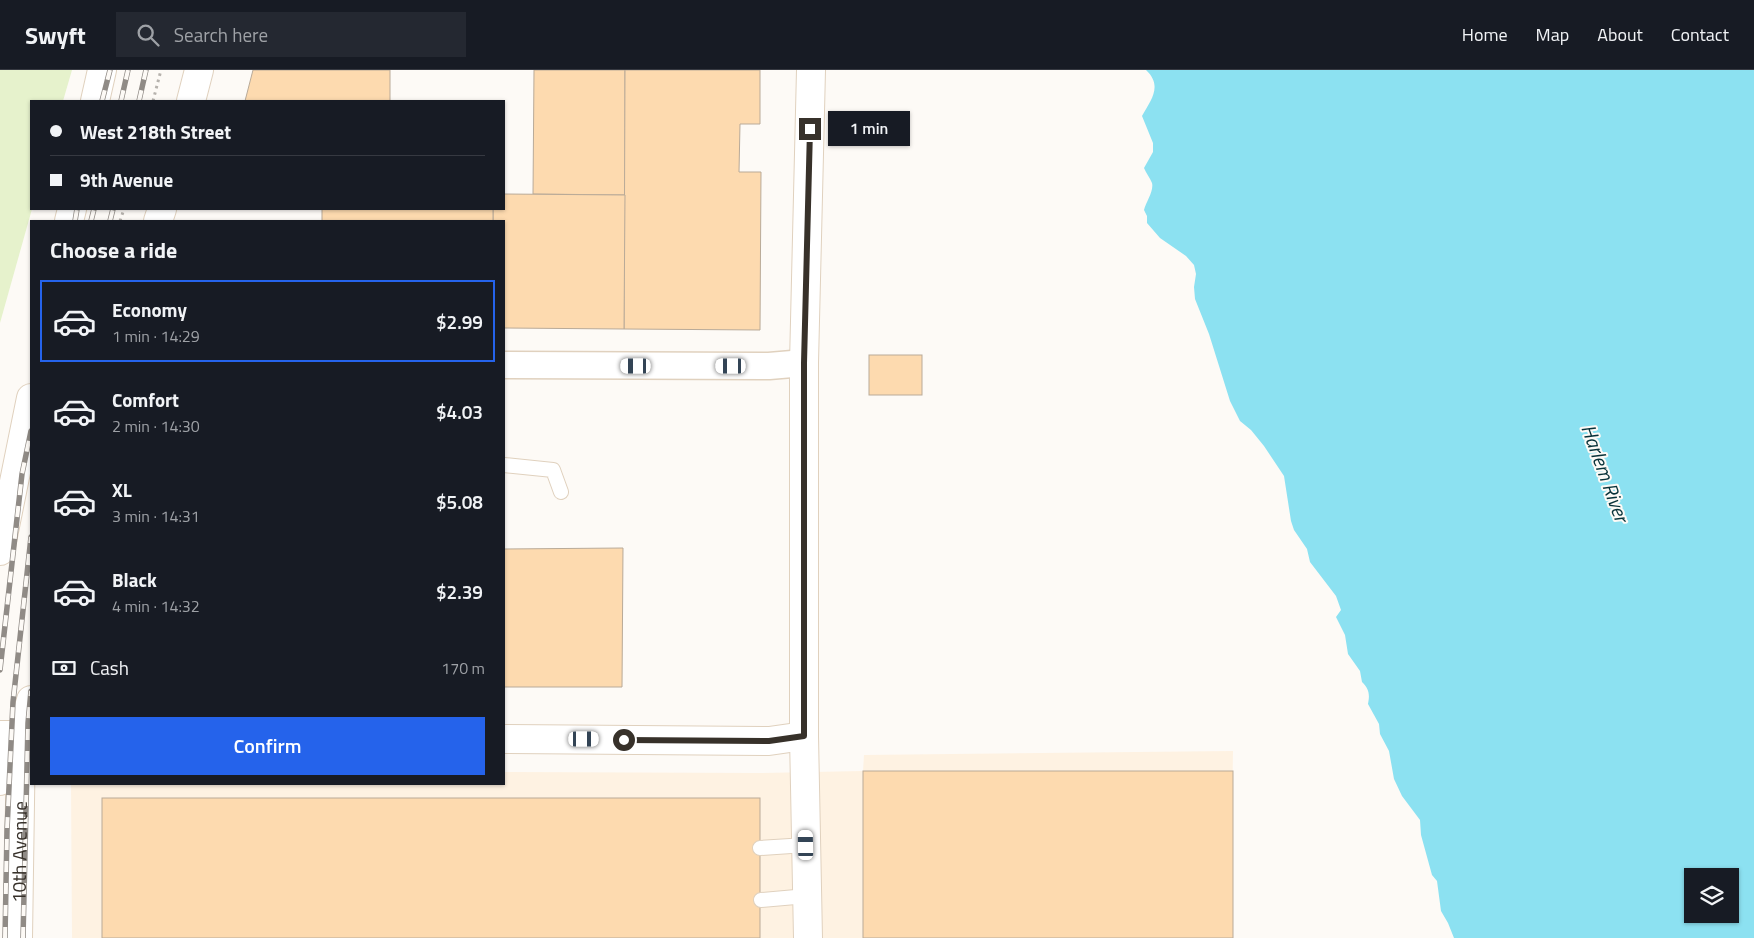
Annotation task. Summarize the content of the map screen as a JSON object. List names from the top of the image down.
{
  "streets": {
    "street": ["10th Avenue"]
  },
  "water": ["Harlem River"],
  "page": {
    "header": "Swyft",
    "search": "Search here",
    "nav": [
      "Home",
      "Map",
      "About",
      "Contact"
    ],
    "banner": ["West 218th Street", "9th Avenue"],
    "bubble": "1 min",
    "heading": "Choose a ride",
    "list": [
      {
        "name": "Economy",
        "note": "1 min · 14:29",
        "value": "$2.99"
      },
      {
        "name": "Comfort",
        "note": "2 min · 14:30",
        "value": "$4.03"
      },
      {
        "name": "XL",
        "note": "3 min · 14:31",
        "value": "$5.08"
      },
      {
        "name": "Black",
        "note": "4 min · 14:32",
        "value": "$2.39"
      }
    ],
    "pay": ["Cash", "170 m"],
    "buttons": "Confirm"
  }
}
